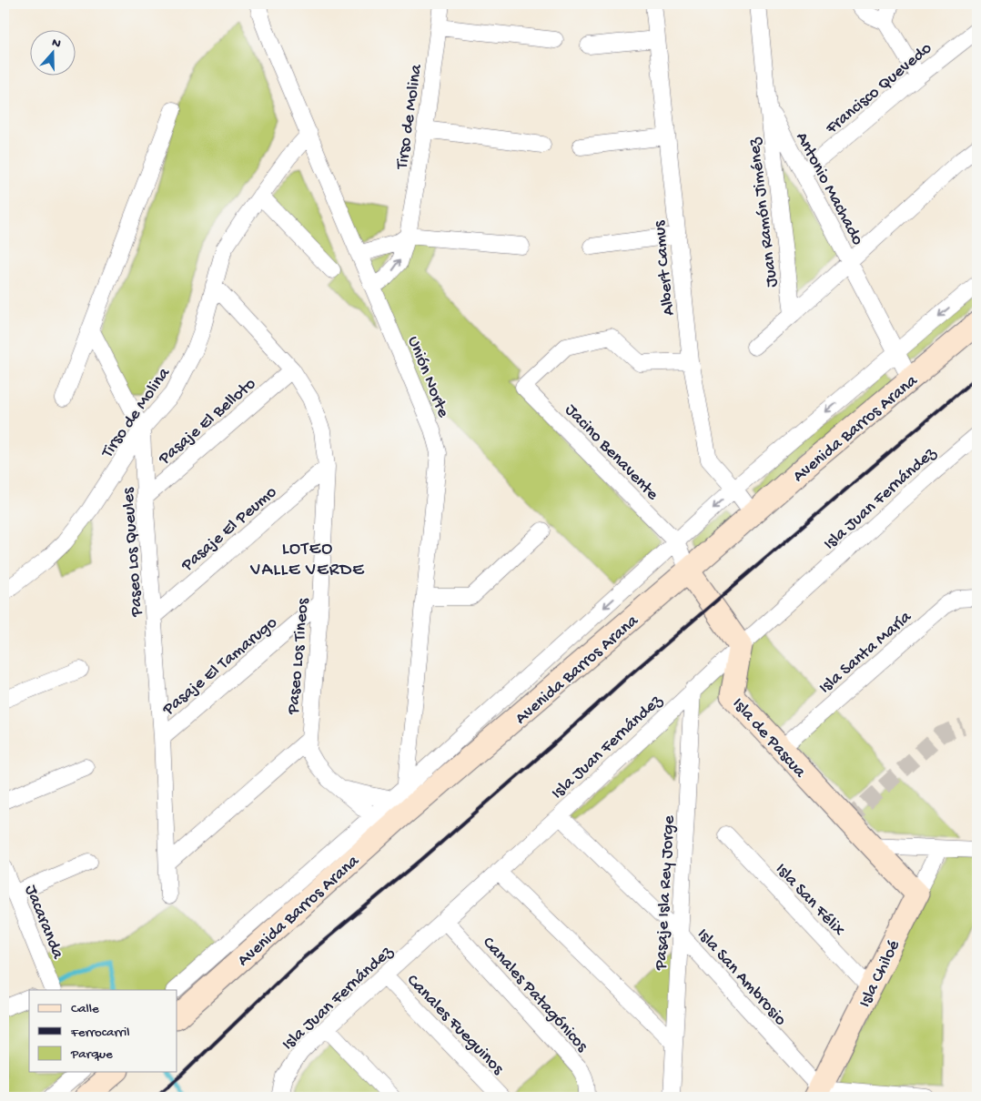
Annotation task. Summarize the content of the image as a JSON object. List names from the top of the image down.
{
  "streets": {
    "main road": ["Avenida Barros Arana", "Isla de Pascua", "Isla Chiloé"],
    "street": [
      "Francisco Quevedo",
      "Tirso de Molina",
      "Antonio Machado",
      "Juan Ramón Jiménez",
      "Albert Camus",
      "Unión Norte",
      "Pasaje El Belloto",
      "Jacino Benavente",
      "Isla Juan Fernández",
      "Pasaje El Peumo",
      "Paseo Los Queules",
      "Isla Santa María",
      "Paseo Los Tineos",
      "Pasaje El Tamarugo",
      "Pasaje Isla Rey Jorge",
      "Isla San Félix",
      "Jacaranda",
      "Isla San Ambrosio",
      "Canales Patagónicos",
      "Canales Fueguinos"
    ]
  },
  "crossings": [
    ["Francisco Quevedo", "Antonio Machado"],
    ["Tirso de Molina", "Unión Norte"],
    ["Tirso de Molina", "Paseo Los Queules"],
    ["Tirso de Molina", "Paseo Los Tineos"],
    ["Antonio Machado", "Juan Ramón Jiménez"],
    ["Antonio Machado", "Avenida Barros Arana"],
    ["Albert Camus", "Avenida Barros Arana"],
    ["Albert Camus", "Jacino Benavente"],
    ["Unión Norte", "Avenida Barros Arana"],
    ["Pasaje El Belloto", "Paseo Los Queules"],
    ["Pasaje El Belloto", "Paseo Los Tineos"],
    ["Avenida Barros Arana", "Jacino Benavente"],
    ["Avenida Barros Arana", "Paseo Los Tineos"],
    ["Isla Juan Fernández", "Isla de Pascua"],
    ["Isla Juan Fernández", "Pasaje Isla Rey Jorge"],
    ["Isla Juan Fernández", "Isla San Ambrosio"],
    ["Isla Juan Fernández", "Canales Patagónicos"],
    ["Isla Juan Fernández", "Canales Fueguinos"],
    ["Pasaje El Peumo", "Paseo Los Queules"],
    ["Pasaje El Peumo", "Paseo Los Tineos"],
    ["Paseo Los Queules", "Pasaje El Tamarugo"],
    ["Isla Santa María", "Isla de Pascua"],
    ["Paseo Los Tineos", "Pasaje El Tamarugo"],
    ["Isla de Pascua", "Isla Chiloé"],
    ["Pasaje Isla Rey Jorge", "Isla San Ambrosio"],
    ["Isla San Félix", "Isla Chiloé"],
    ["Isla Chiloé", "Isla San Ambrosio"]
  ],
  "districts": ["LOTEO VALLE VERDE"],
  "legend": ["Calle", "Ferrocarril", "Parque"],
  "north": "top"
}
